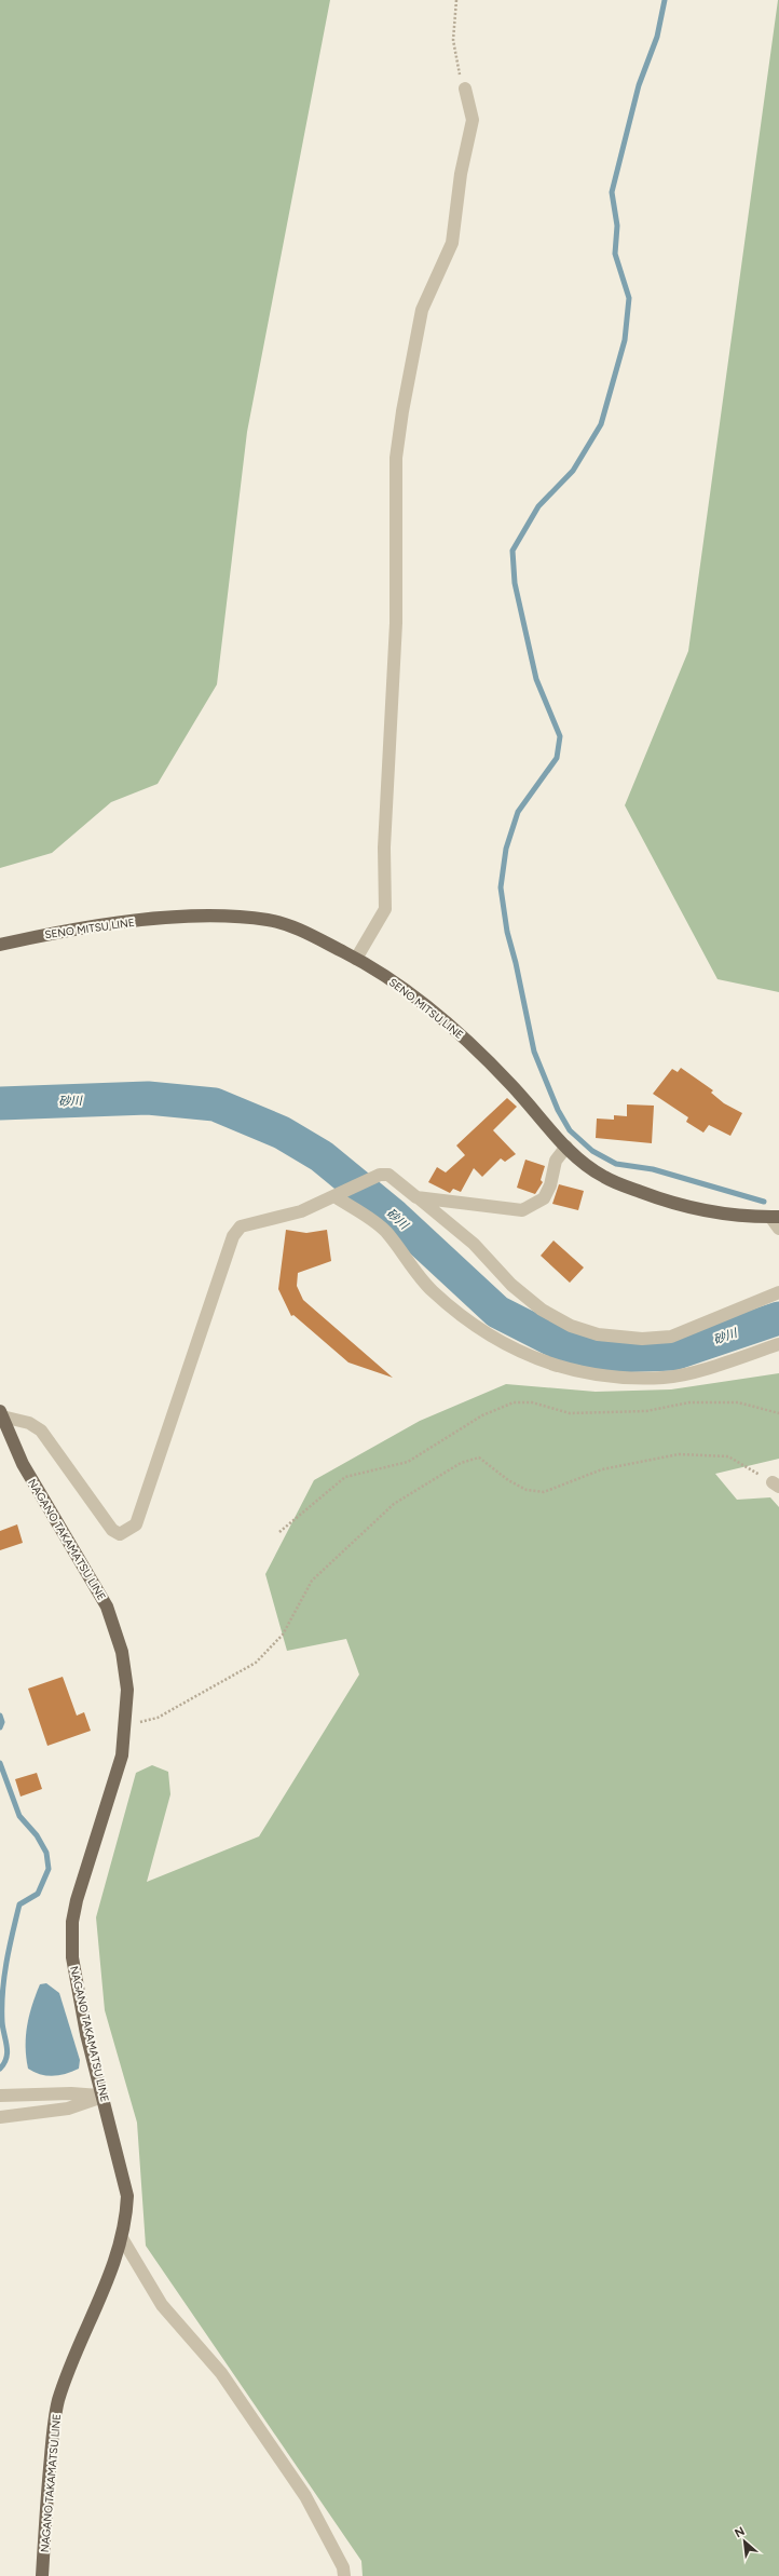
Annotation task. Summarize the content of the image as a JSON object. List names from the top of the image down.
{
  "streets": {
    "main road": ["SENO MITSU LINE", "NAGANO TAKAMATSU LINE"]
  },
  "water": ["砂川"],
  "north": "top left"
}
